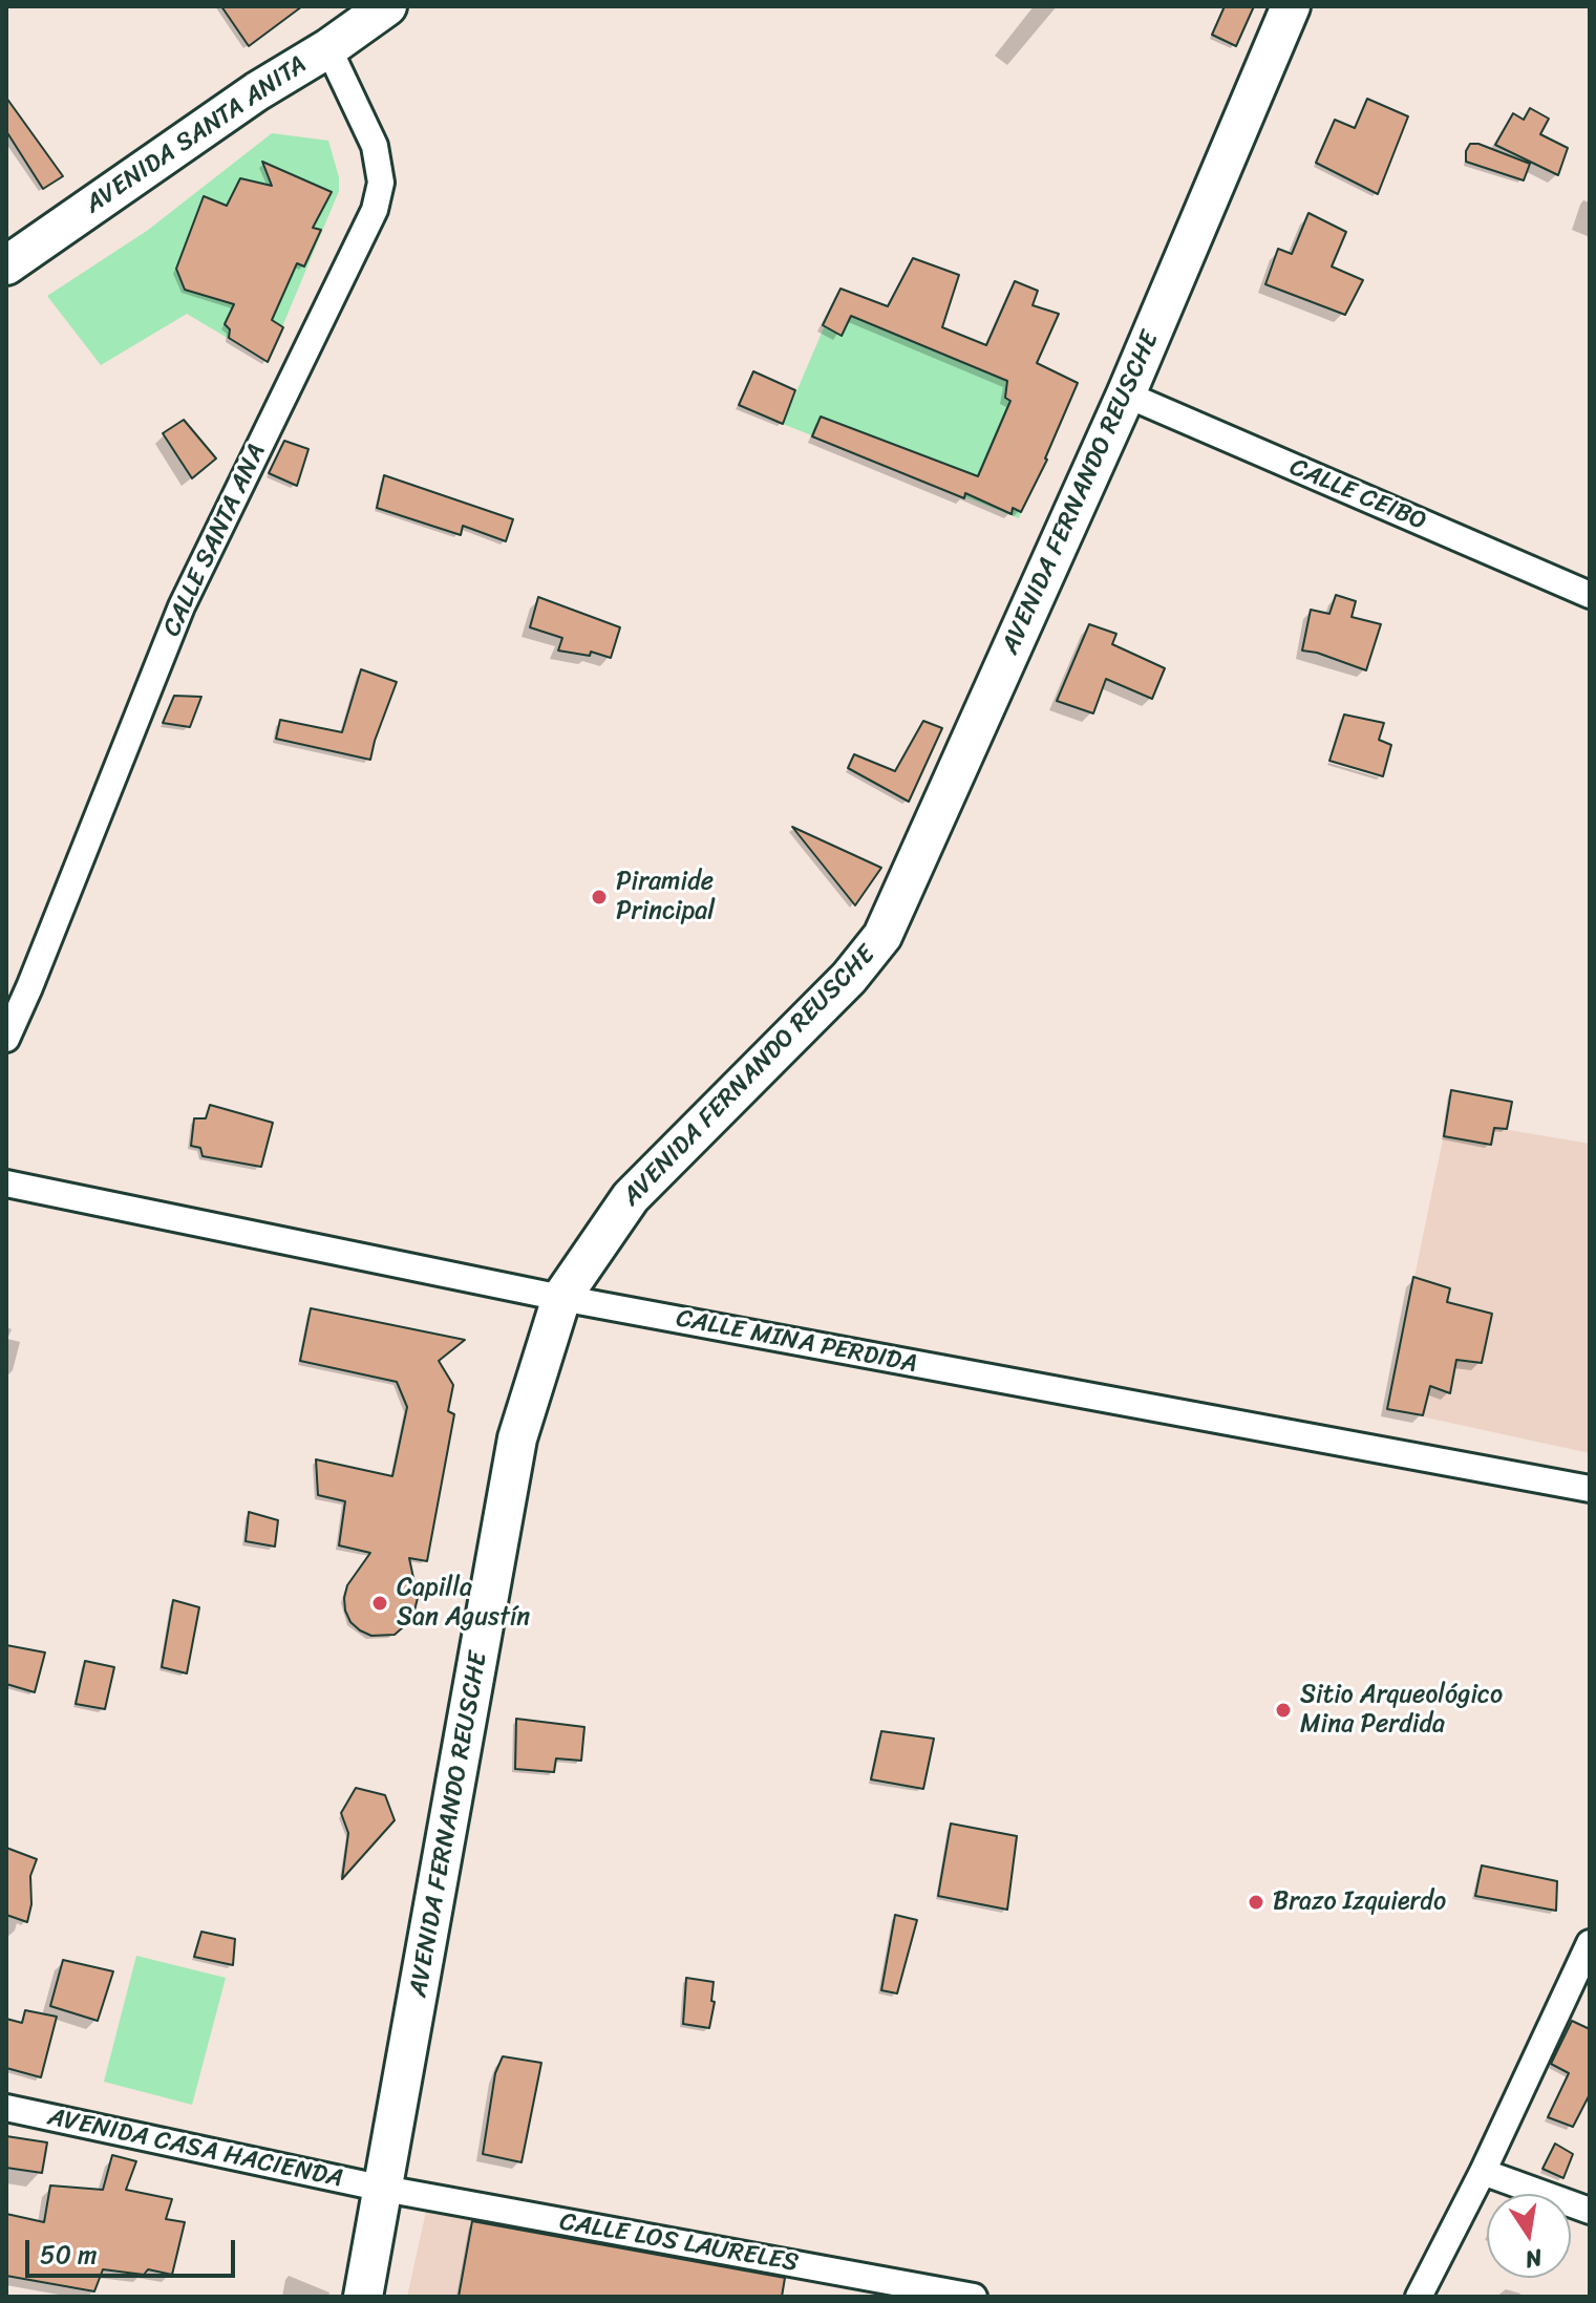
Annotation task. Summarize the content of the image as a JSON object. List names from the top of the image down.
{
  "streets": {
    "street": [
      "AVENIDA SANTA ANITA",
      "AVENIDA FERNANDO REUSCHE",
      "CALLE CEIBO",
      "CALLE SANTA ANA",
      "CALLE MINA PERDIDA",
      "AVENIDA CASA HACIENDA",
      "CALLE LOS LAURELES"
    ]
  },
  "crossings": [
    ["AVENIDA SANTA ANITA", "CALLE SANTA ANA"],
    ["AVENIDA FERNANDO REUSCHE", "CALLE CEIBO"],
    ["AVENIDA FERNANDO REUSCHE", "CALLE MINA PERDIDA"],
    ["AVENIDA FERNANDO REUSCHE", "AVENIDA CASA HACIENDA"],
    ["AVENIDA FERNANDO REUSCHE", "CALLE LOS LAURELES"],
    ["AVENIDA CASA HACIENDA", "CALLE LOS LAURELES"]
  ],
  "places": [
    "Piramide Principal",
    "Capilla San Agustín",
    "Sitio Arqueológico Mina Perdida",
    "Brazo Izquierdo"
  ],
  "scale_bar": "50 m",
  "north": "bottom"
}
